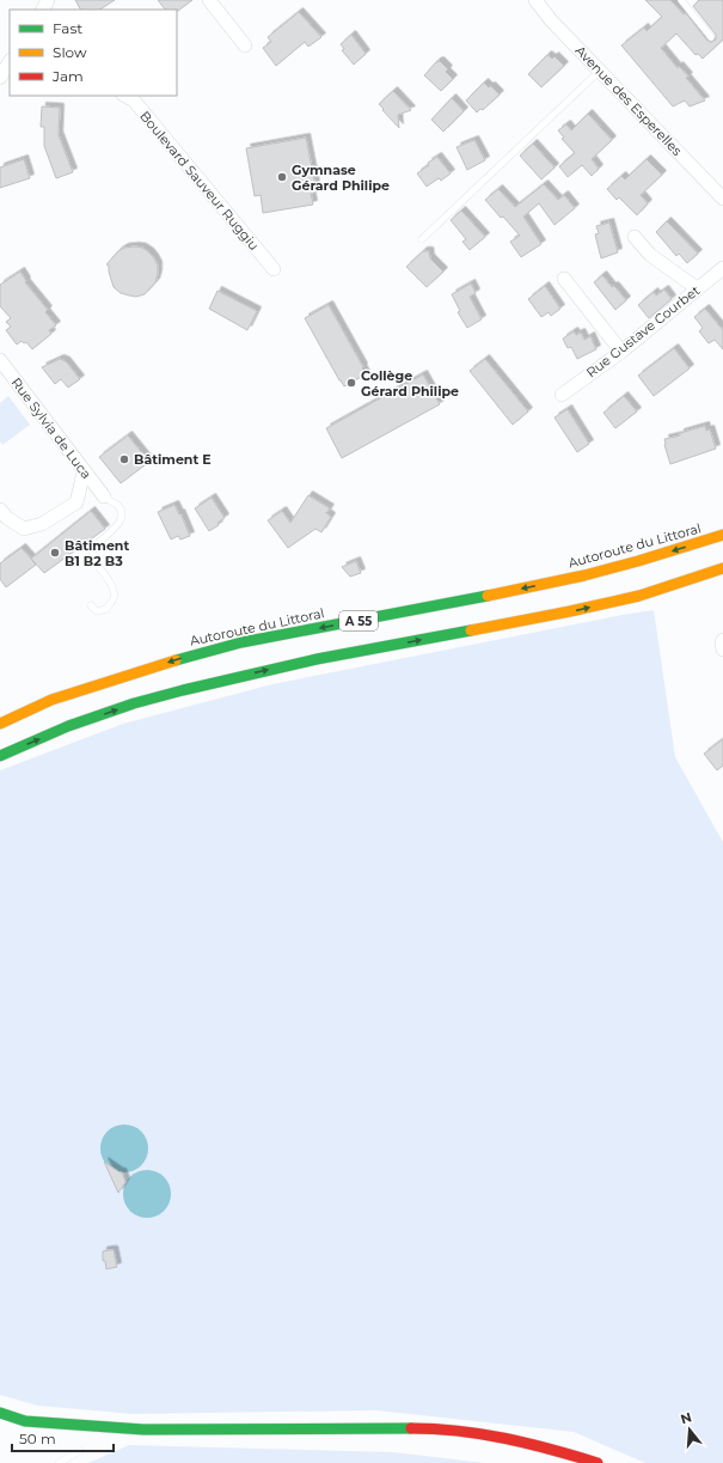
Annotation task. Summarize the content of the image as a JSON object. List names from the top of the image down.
{
  "streets": {
    "main road": ["Autoroute du Littoral", "A 55"],
    "street": [
      "Avenue des Esperelles",
      "Boulevard Sauveur Ruggiu",
      "Rue Gustave Courbet",
      "Rue Sylvia de Luca"
    ]
  },
  "places": [
    "Gymnase Gérard Philipe",
    "Collège Gérard Philipe",
    "Bâtiment E",
    "Bâtiment B1 B2 B3"
  ],
  "legend": ["Fast", "Slow", "Jam"],
  "scale_bar": "50 m",
  "north": "top"
}
